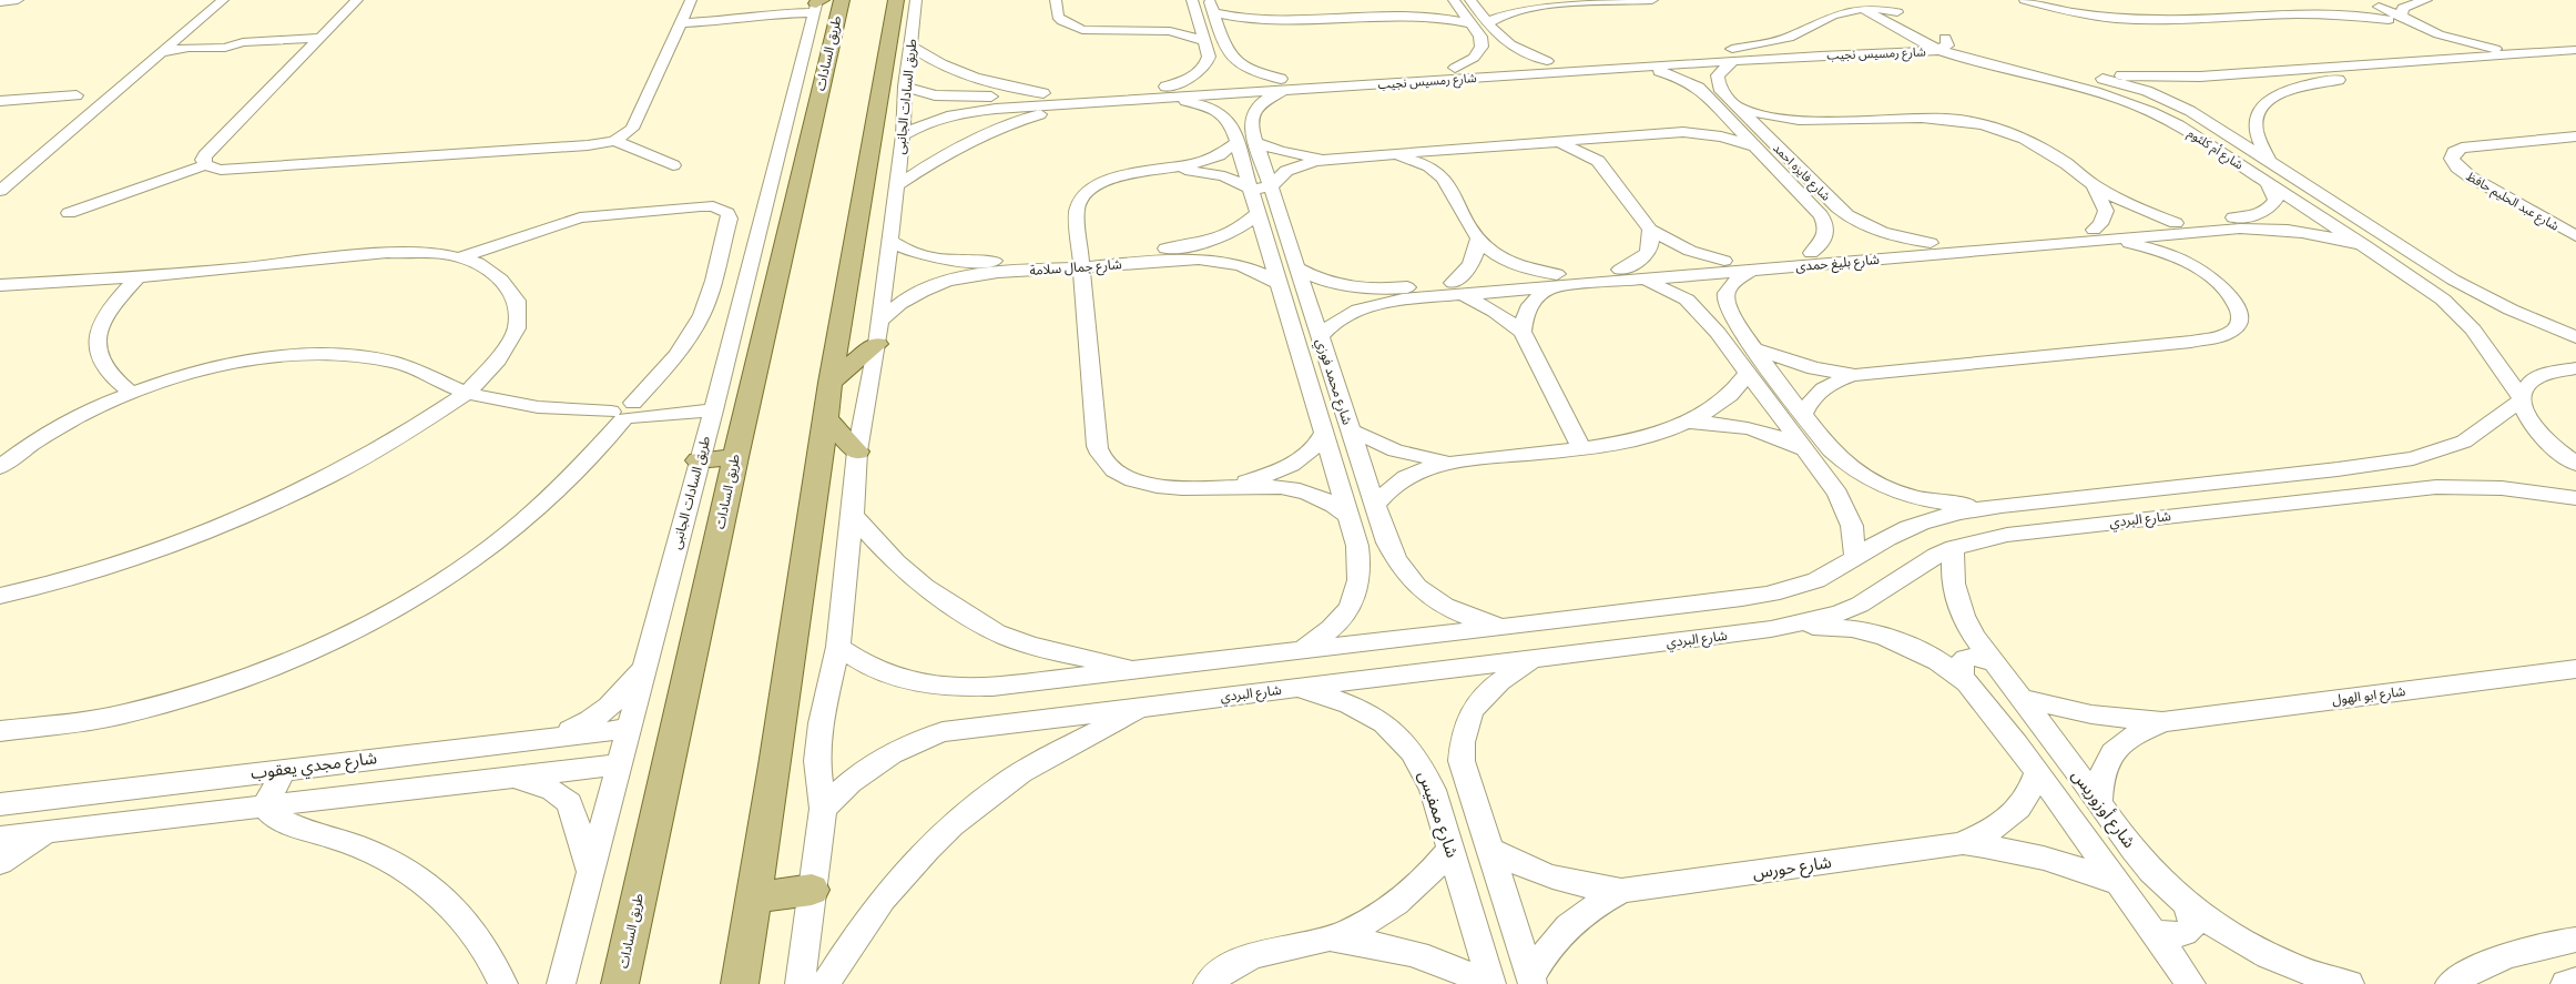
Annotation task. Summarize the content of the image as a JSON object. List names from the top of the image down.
{
  "streets": {
    "main road": ["طريق السادات"],
    "street": [
      "شارع رمسيس نجيب",
      "طريق السادات الجانبى",
      "شارع أم كلثوم",
      "شارع فايزه احمد",
      "شارع عبد الحليم حافظ",
      "شارع بليغ حمدى",
      "شارع جمال سلامة",
      "شارع محمد فوزي",
      "شارع البردي",
      "شارع ابو الهول",
      "شارع مجدي يعقوب",
      "شارع أوزوريس",
      "شارع ممفيس",
      "شارع حورس"
    ]
  },
  "crossings": [
    ["طريق السادات", "طريق السادات الجانبى"],
    ["شارع رمسيس نجيب", "طريق السادات الجانبى"],
    ["شارع رمسيس نجيب", "شارع أم كلثوم"],
    ["شارع رمسيس نجيب", "شارع فايزه احمد"],
    ["طريق السادات الجانبى", "شارع جمال سلامة"],
    ["طريق السادات الجانبى", "شارع البردي"],
    ["طريق السادات الجانبى", "شارع مجدي يعقوب"],
    ["شارع أم كلثوم", "شارع بليغ حمدى"],
    ["شارع أم كلثوم", "شارع البردي"],
    ["شارع فايزه احمد", "شارع بليغ حمدى"],
    ["شارع بليغ حمدى", "شارع محمد فوزي"],
    ["شارع جمال سلامة", "شارع محمد فوزي"],
    ["شارع محمد فوزي", "شارع البردي"],
    ["شارع البردي", "شارع أوزوريس"],
    ["شارع البردي", "شارع ممفيس"],
    ["شارع ابو الهول", "شارع أوزوريس"]
  ]
}
